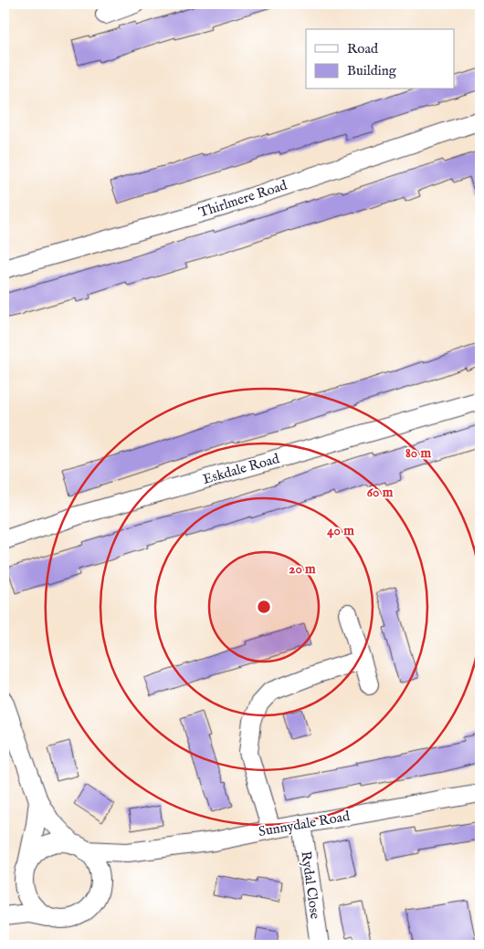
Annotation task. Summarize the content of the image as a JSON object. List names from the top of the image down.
{
  "streets": {
    "street": [
      "Thirlmere Road",
      "Eskdale Road",
      "Sunnydale Road",
      "Rydal Close"
    ]
  },
  "crossings": [
    ["Sunnydale Road", "Rydal Close"]
  ],
  "legend": ["Road", "Building"],
  "rings": [
    "80 m",
    "60 m",
    "40 m",
    "20 m"
  ]
}
